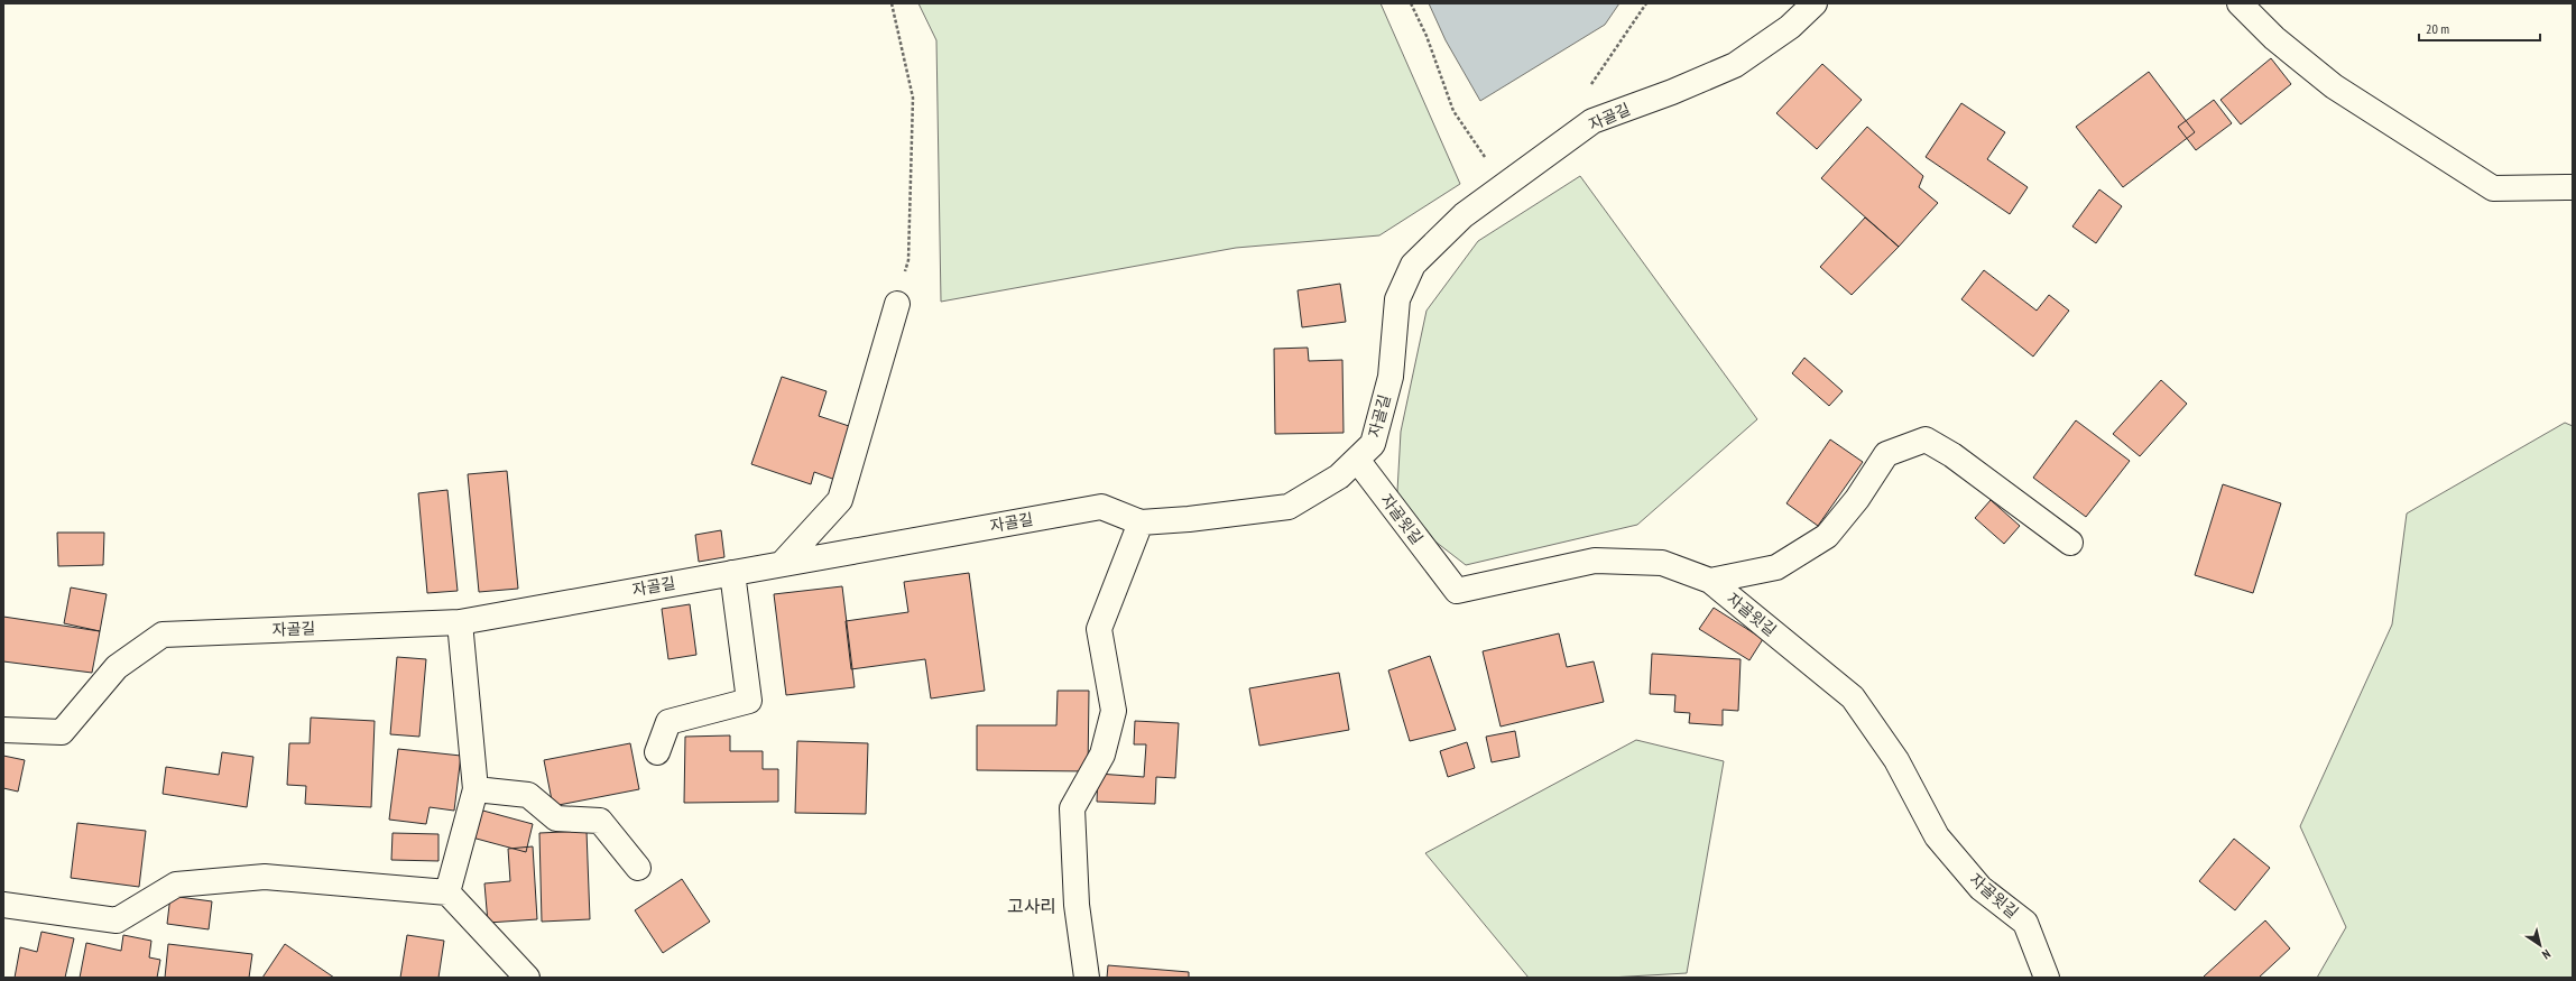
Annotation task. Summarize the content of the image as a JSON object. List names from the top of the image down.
{
  "streets": {
    "street": ["자골길", "자골윗길"]
  },
  "crossings": [
    ["자골길", "자골윗길"]
  ],
  "districts": ["고사리"],
  "scale_bar": "20 m",
  "north": "bottom right"
}
